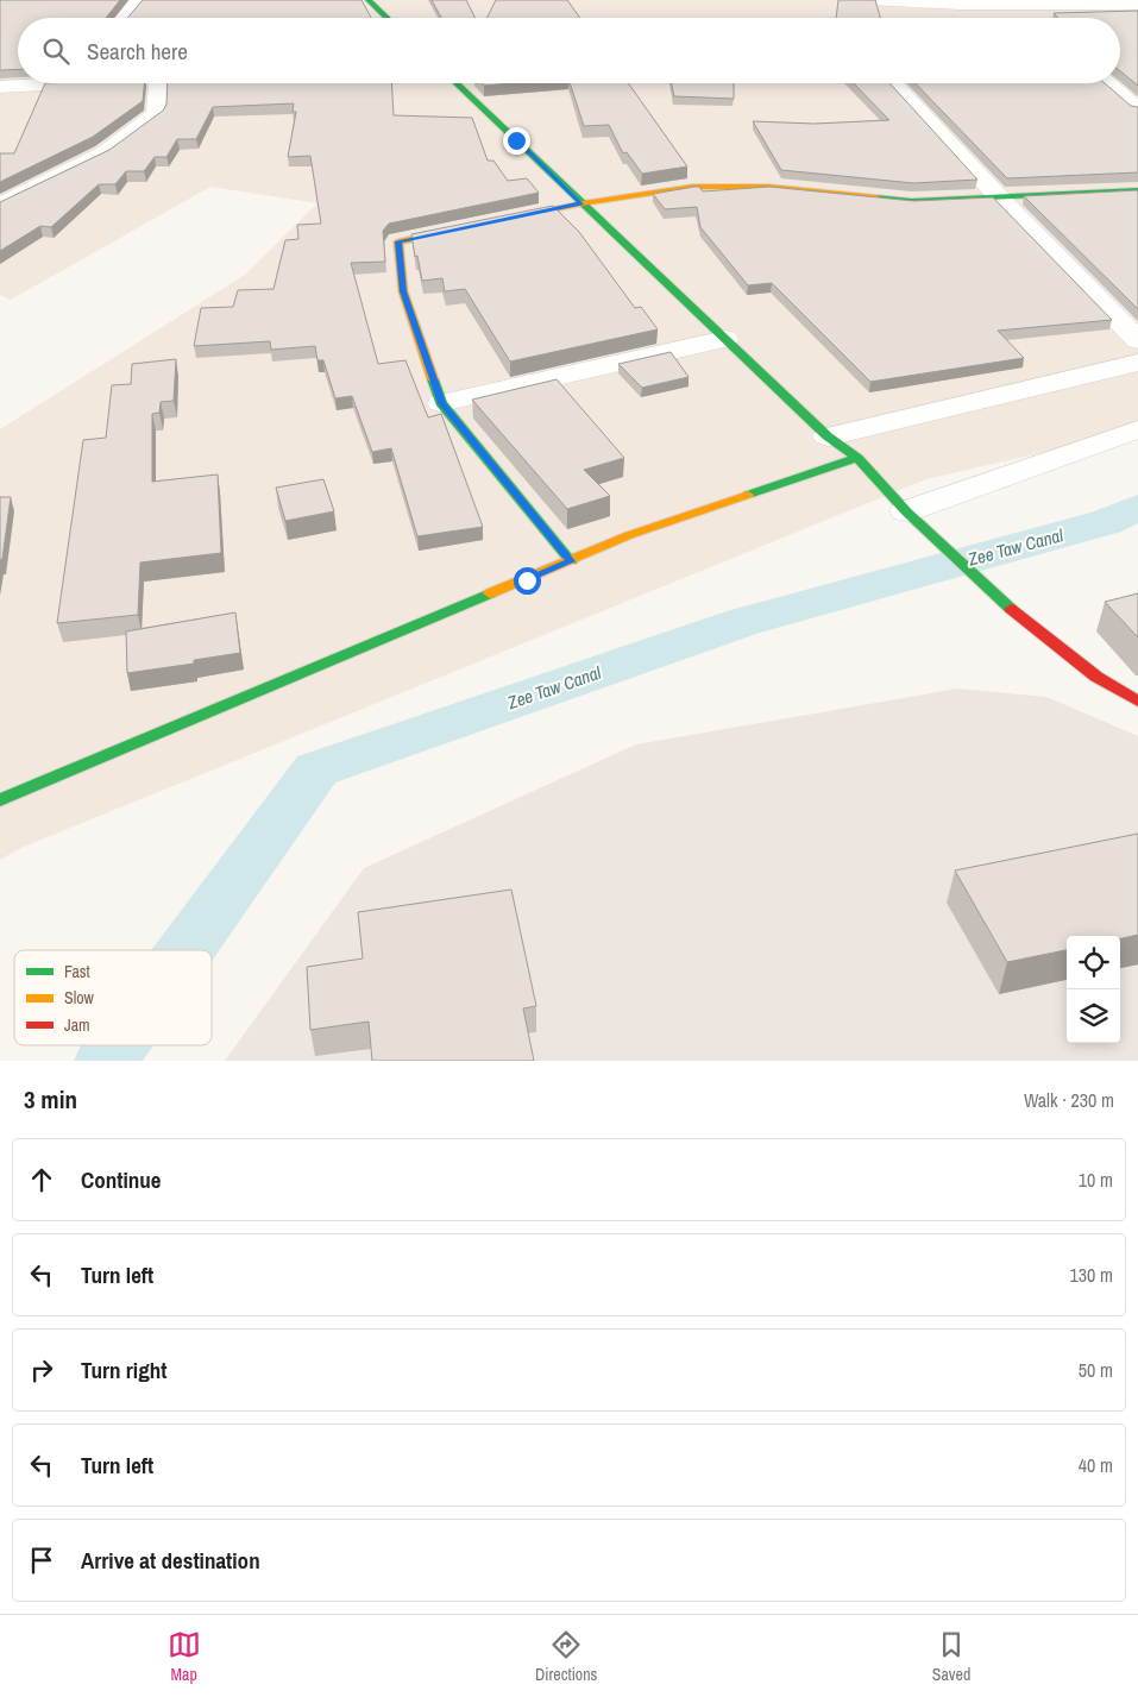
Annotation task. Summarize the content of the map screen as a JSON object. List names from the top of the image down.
{
  "water": ["Zee Taw Canal"],
  "legend": ["Fast", "Slow", "Jam"],
  "page": {
    "search": "Search here",
    "heading": ["3 min", "Walk · 230 m"],
    "list": [
      ["Continue", "10 m"],
      ["Turn left", "130 m"],
      ["Turn right", "50 m"],
      ["Turn left", "40 m"],
      "Arrive at destination"
    ],
    "nav": ["Map", "Directions", "Saved"]
  }
}
